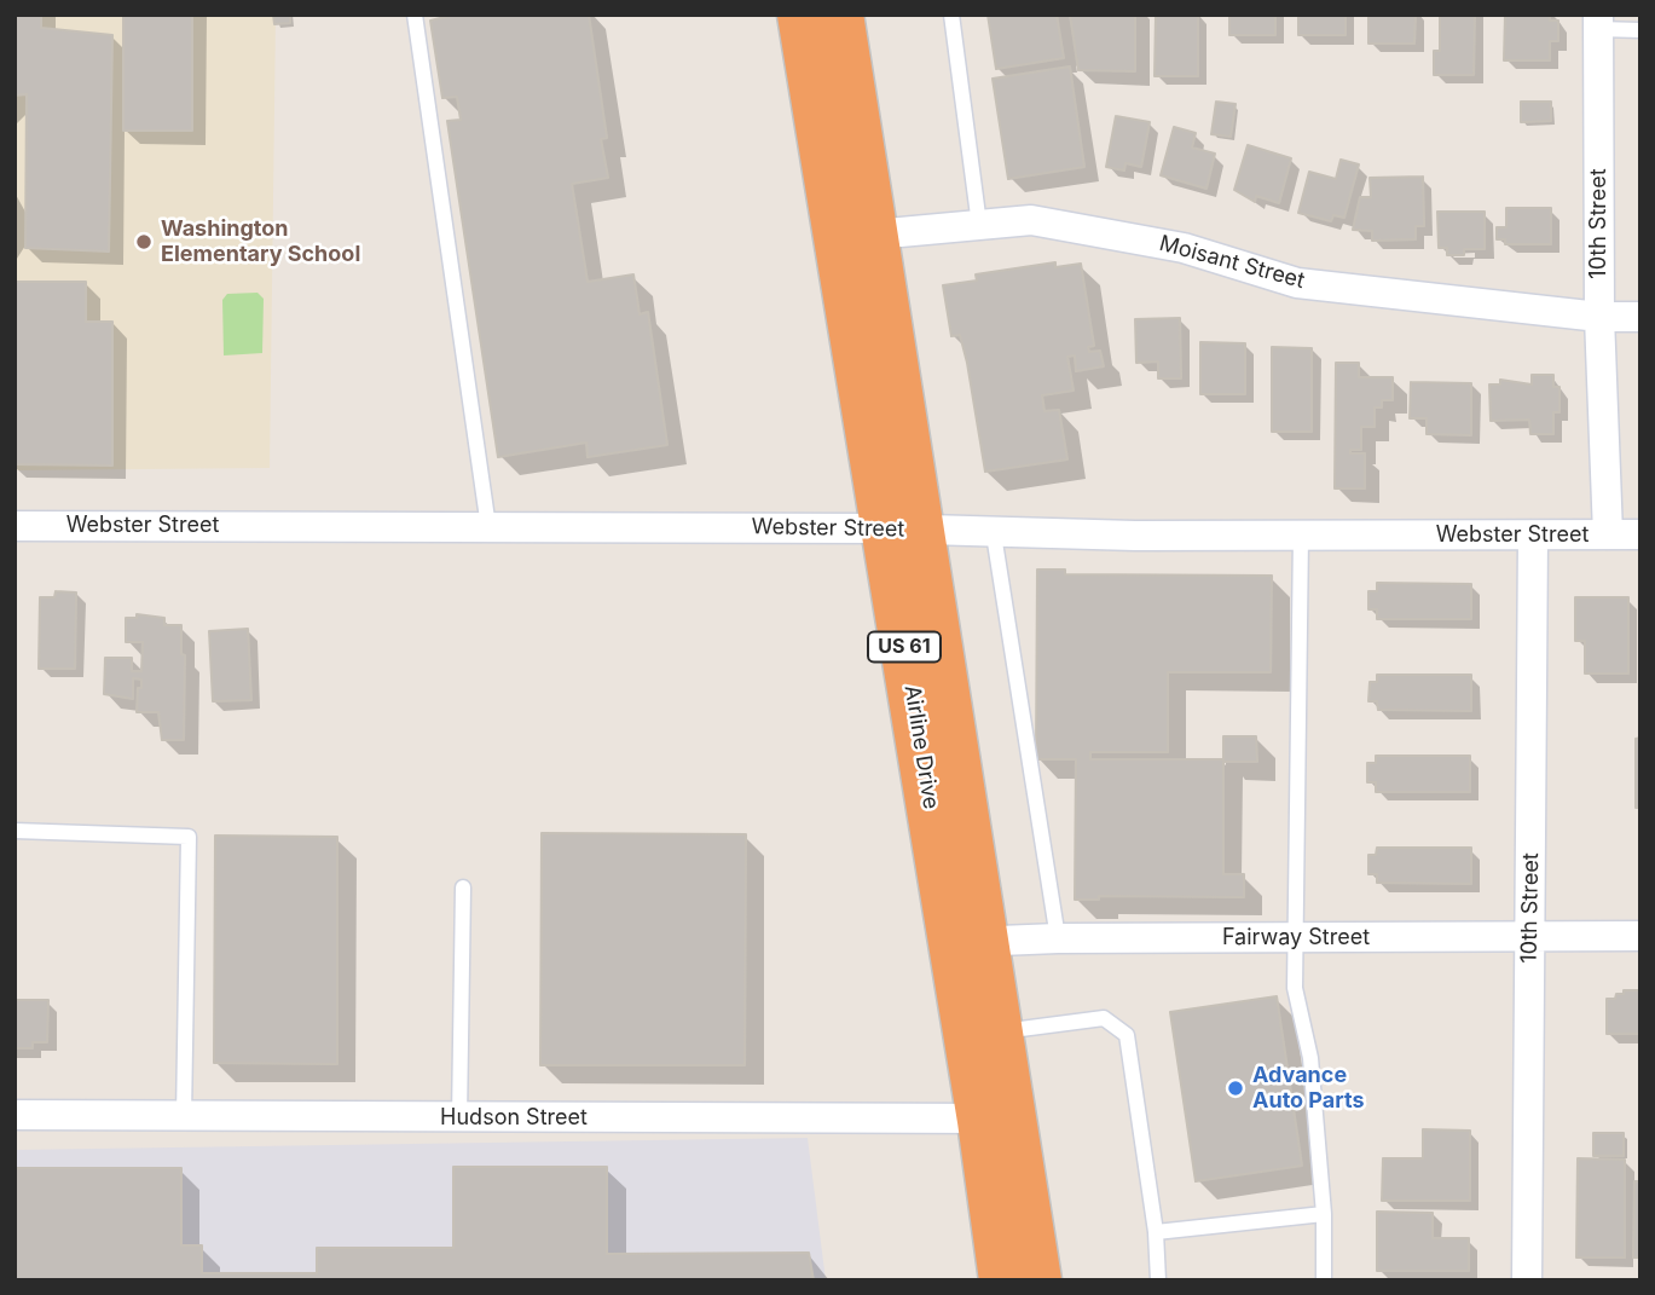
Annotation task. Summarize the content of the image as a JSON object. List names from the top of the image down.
{
  "streets": {
    "highway": ["US 61", "Airline Drive"],
    "street": [
      "10th Street",
      "Moisant Street",
      "Webster Street",
      "Fairway Street",
      "Hudson Street"
    ]
  },
  "crossings": [
    ["10th Street", "Moisant Street"],
    ["10th Street", "Webster Street"],
    ["10th Street", "Fairway Street"],
    ["Moisant Street", "Airline Drive"],
    ["Webster Street", "Airline Drive"],
    ["Airline Drive", "Fairway Street"],
    ["Airline Drive", "Hudson Street"]
  ],
  "places": ["Washington Elementary School", "Advance Auto Parts"]
}
